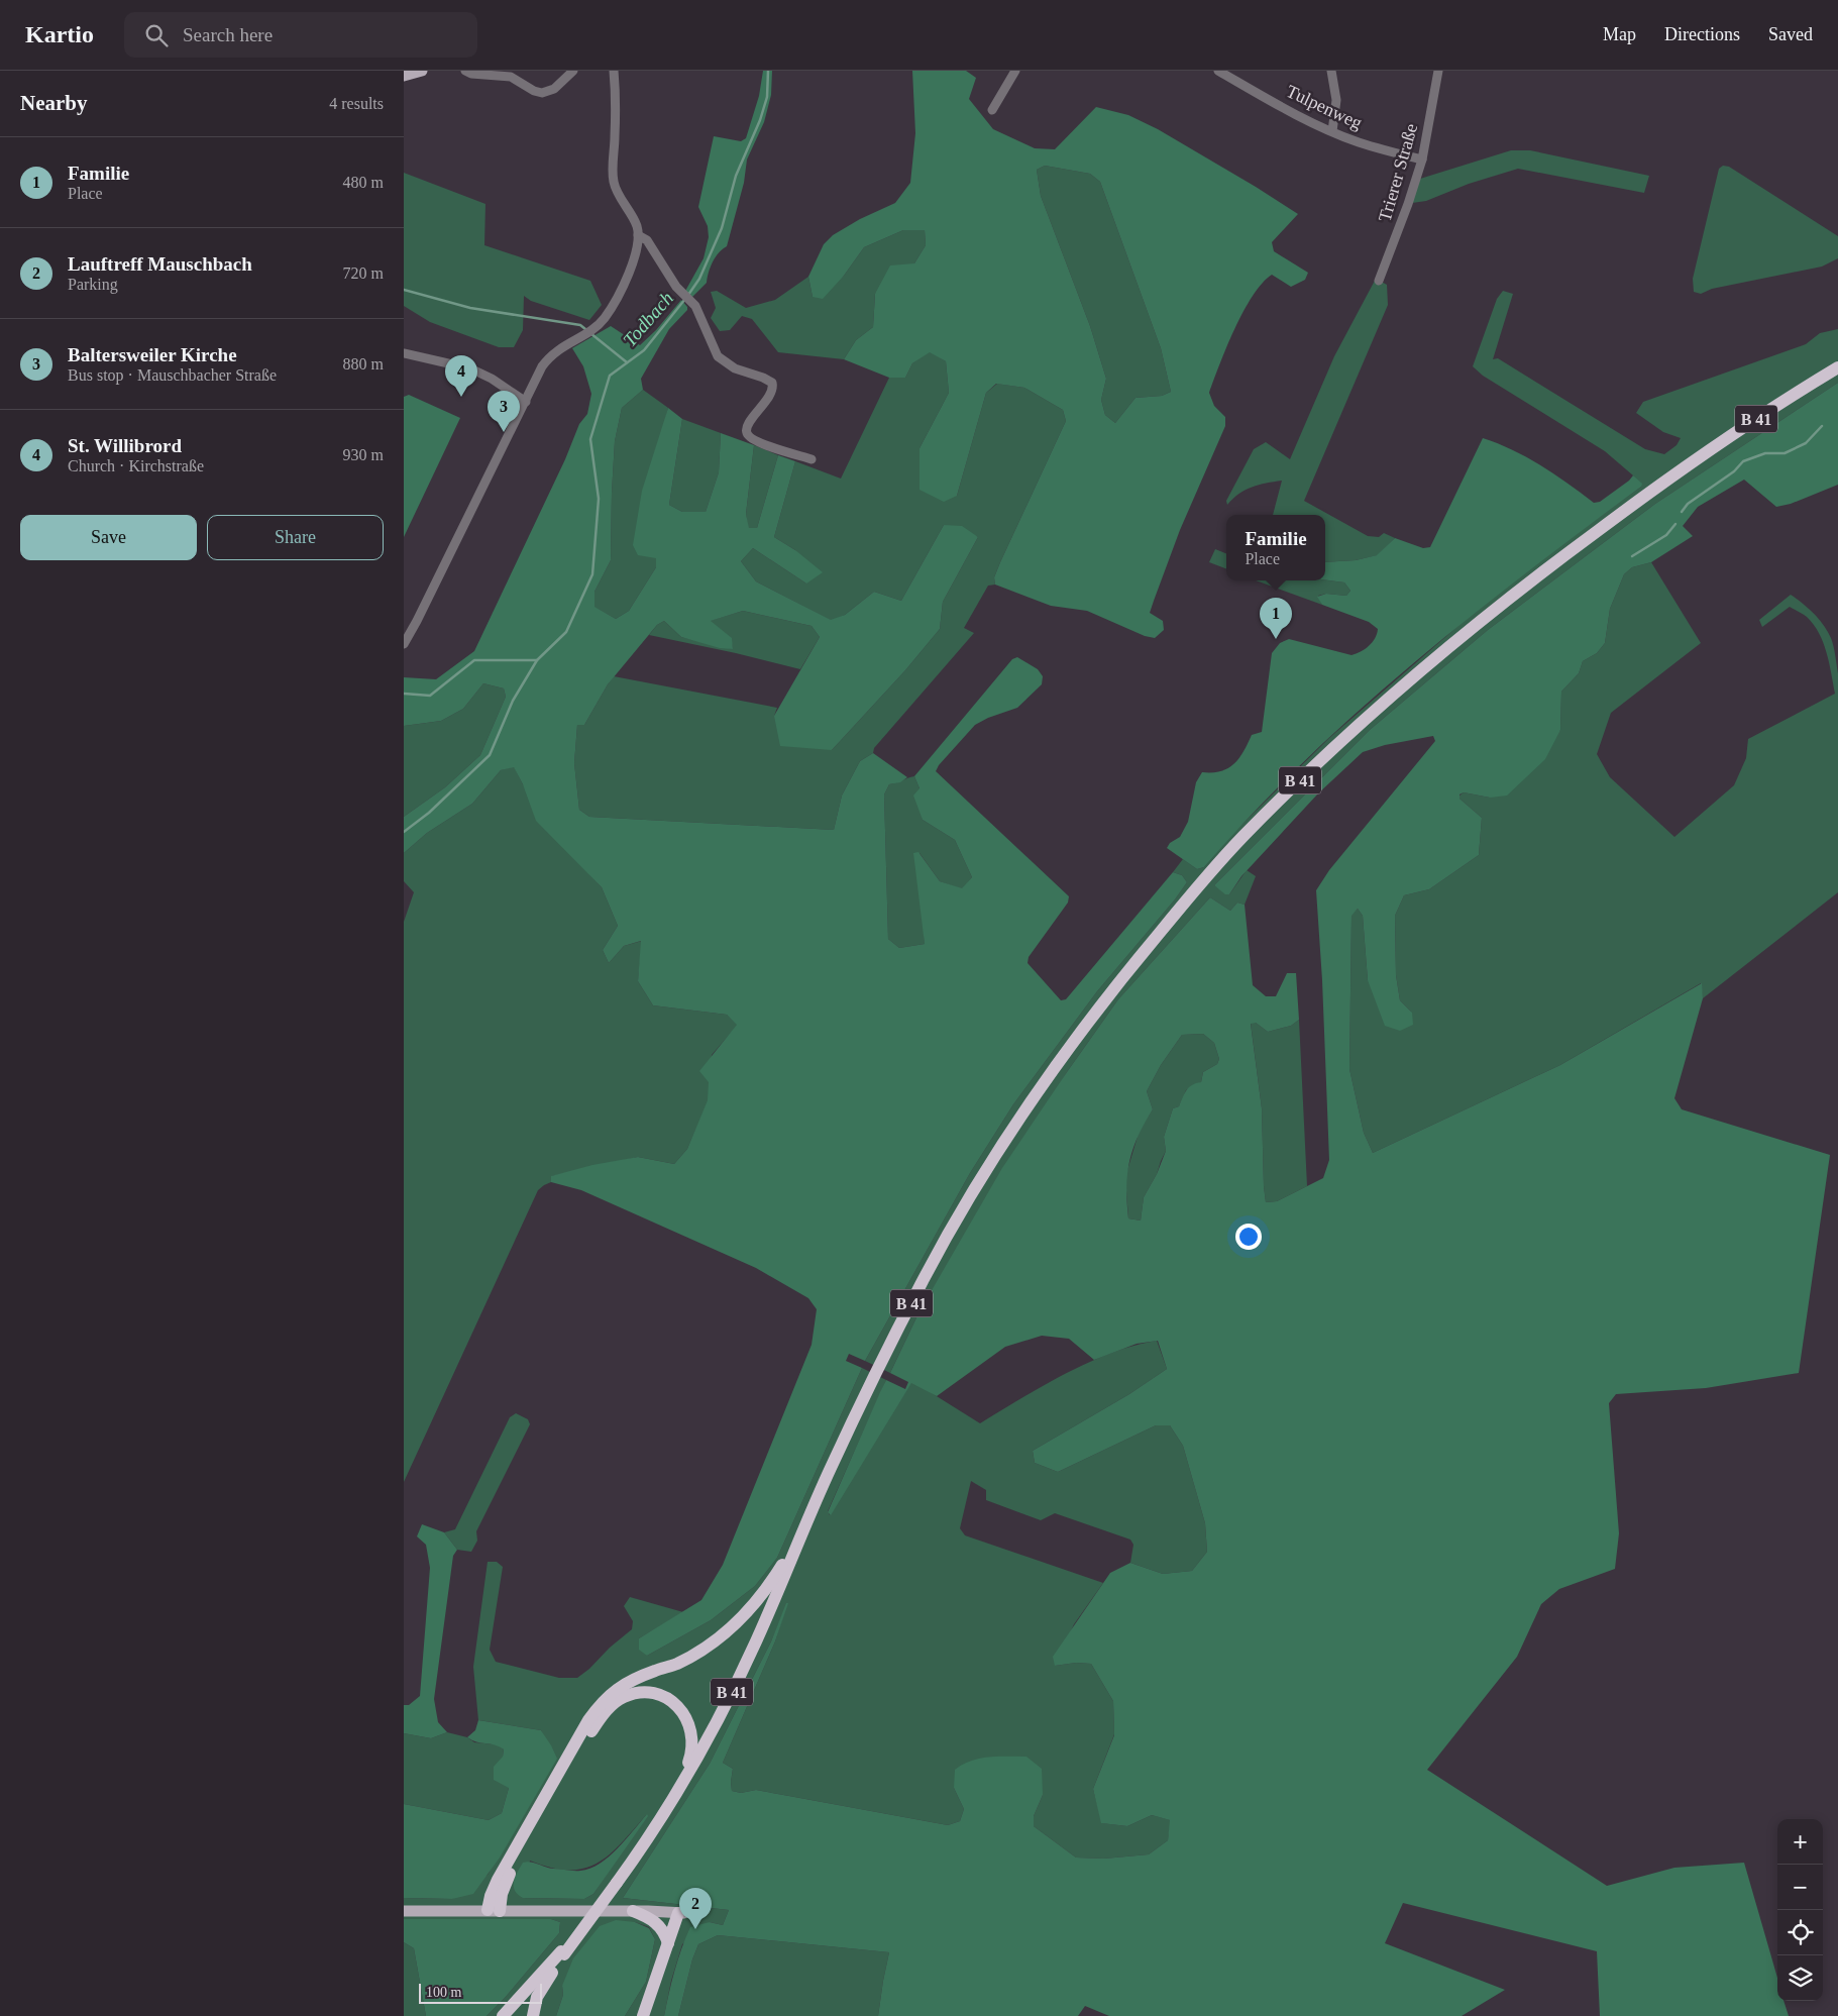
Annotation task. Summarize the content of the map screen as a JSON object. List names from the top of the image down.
{
  "streets": {
    "highway": ["B 41"],
    "street": ["Tulpenweg", "Trierer Straße"]
  },
  "crossings": [
    ["Tulpenweg", "Trierer Straße"]
  ],
  "water": ["Todbach"],
  "scale_bar": "100 m",
  "page": {
    "header": "Kartio",
    "search": "Search here",
    "nav": ["Map", "Directions", "Saved"],
    "heading": ["Nearby", "4 results"],
    "list": [
      {
        "mark": "1",
        "name": "Familie",
        "note": "Place",
        "value": "480 m"
      },
      {
        "mark": "2",
        "name": "Lauftreff Mauschbach",
        "note": "Parking",
        "value": "720 m"
      },
      {
        "mark": "3",
        "name": "Baltersweiler Kirche",
        "note": "Bus stop · Mauschbacher Straße",
        "value": "880 m"
      },
      {
        "mark": "4",
        "name": "St. Willibrord",
        "note": "Church · Kirchstraße",
        "value": "930 m"
      }
    ],
    "pins": [
      "4",
      "3",
      "1",
      "2"
    ],
    "buttons": ["Save", "Share"],
    "popup": ["Familie", "Place"],
    "map_buttons": ["+", "−"],
    "scale": "100 m"
  }
}
